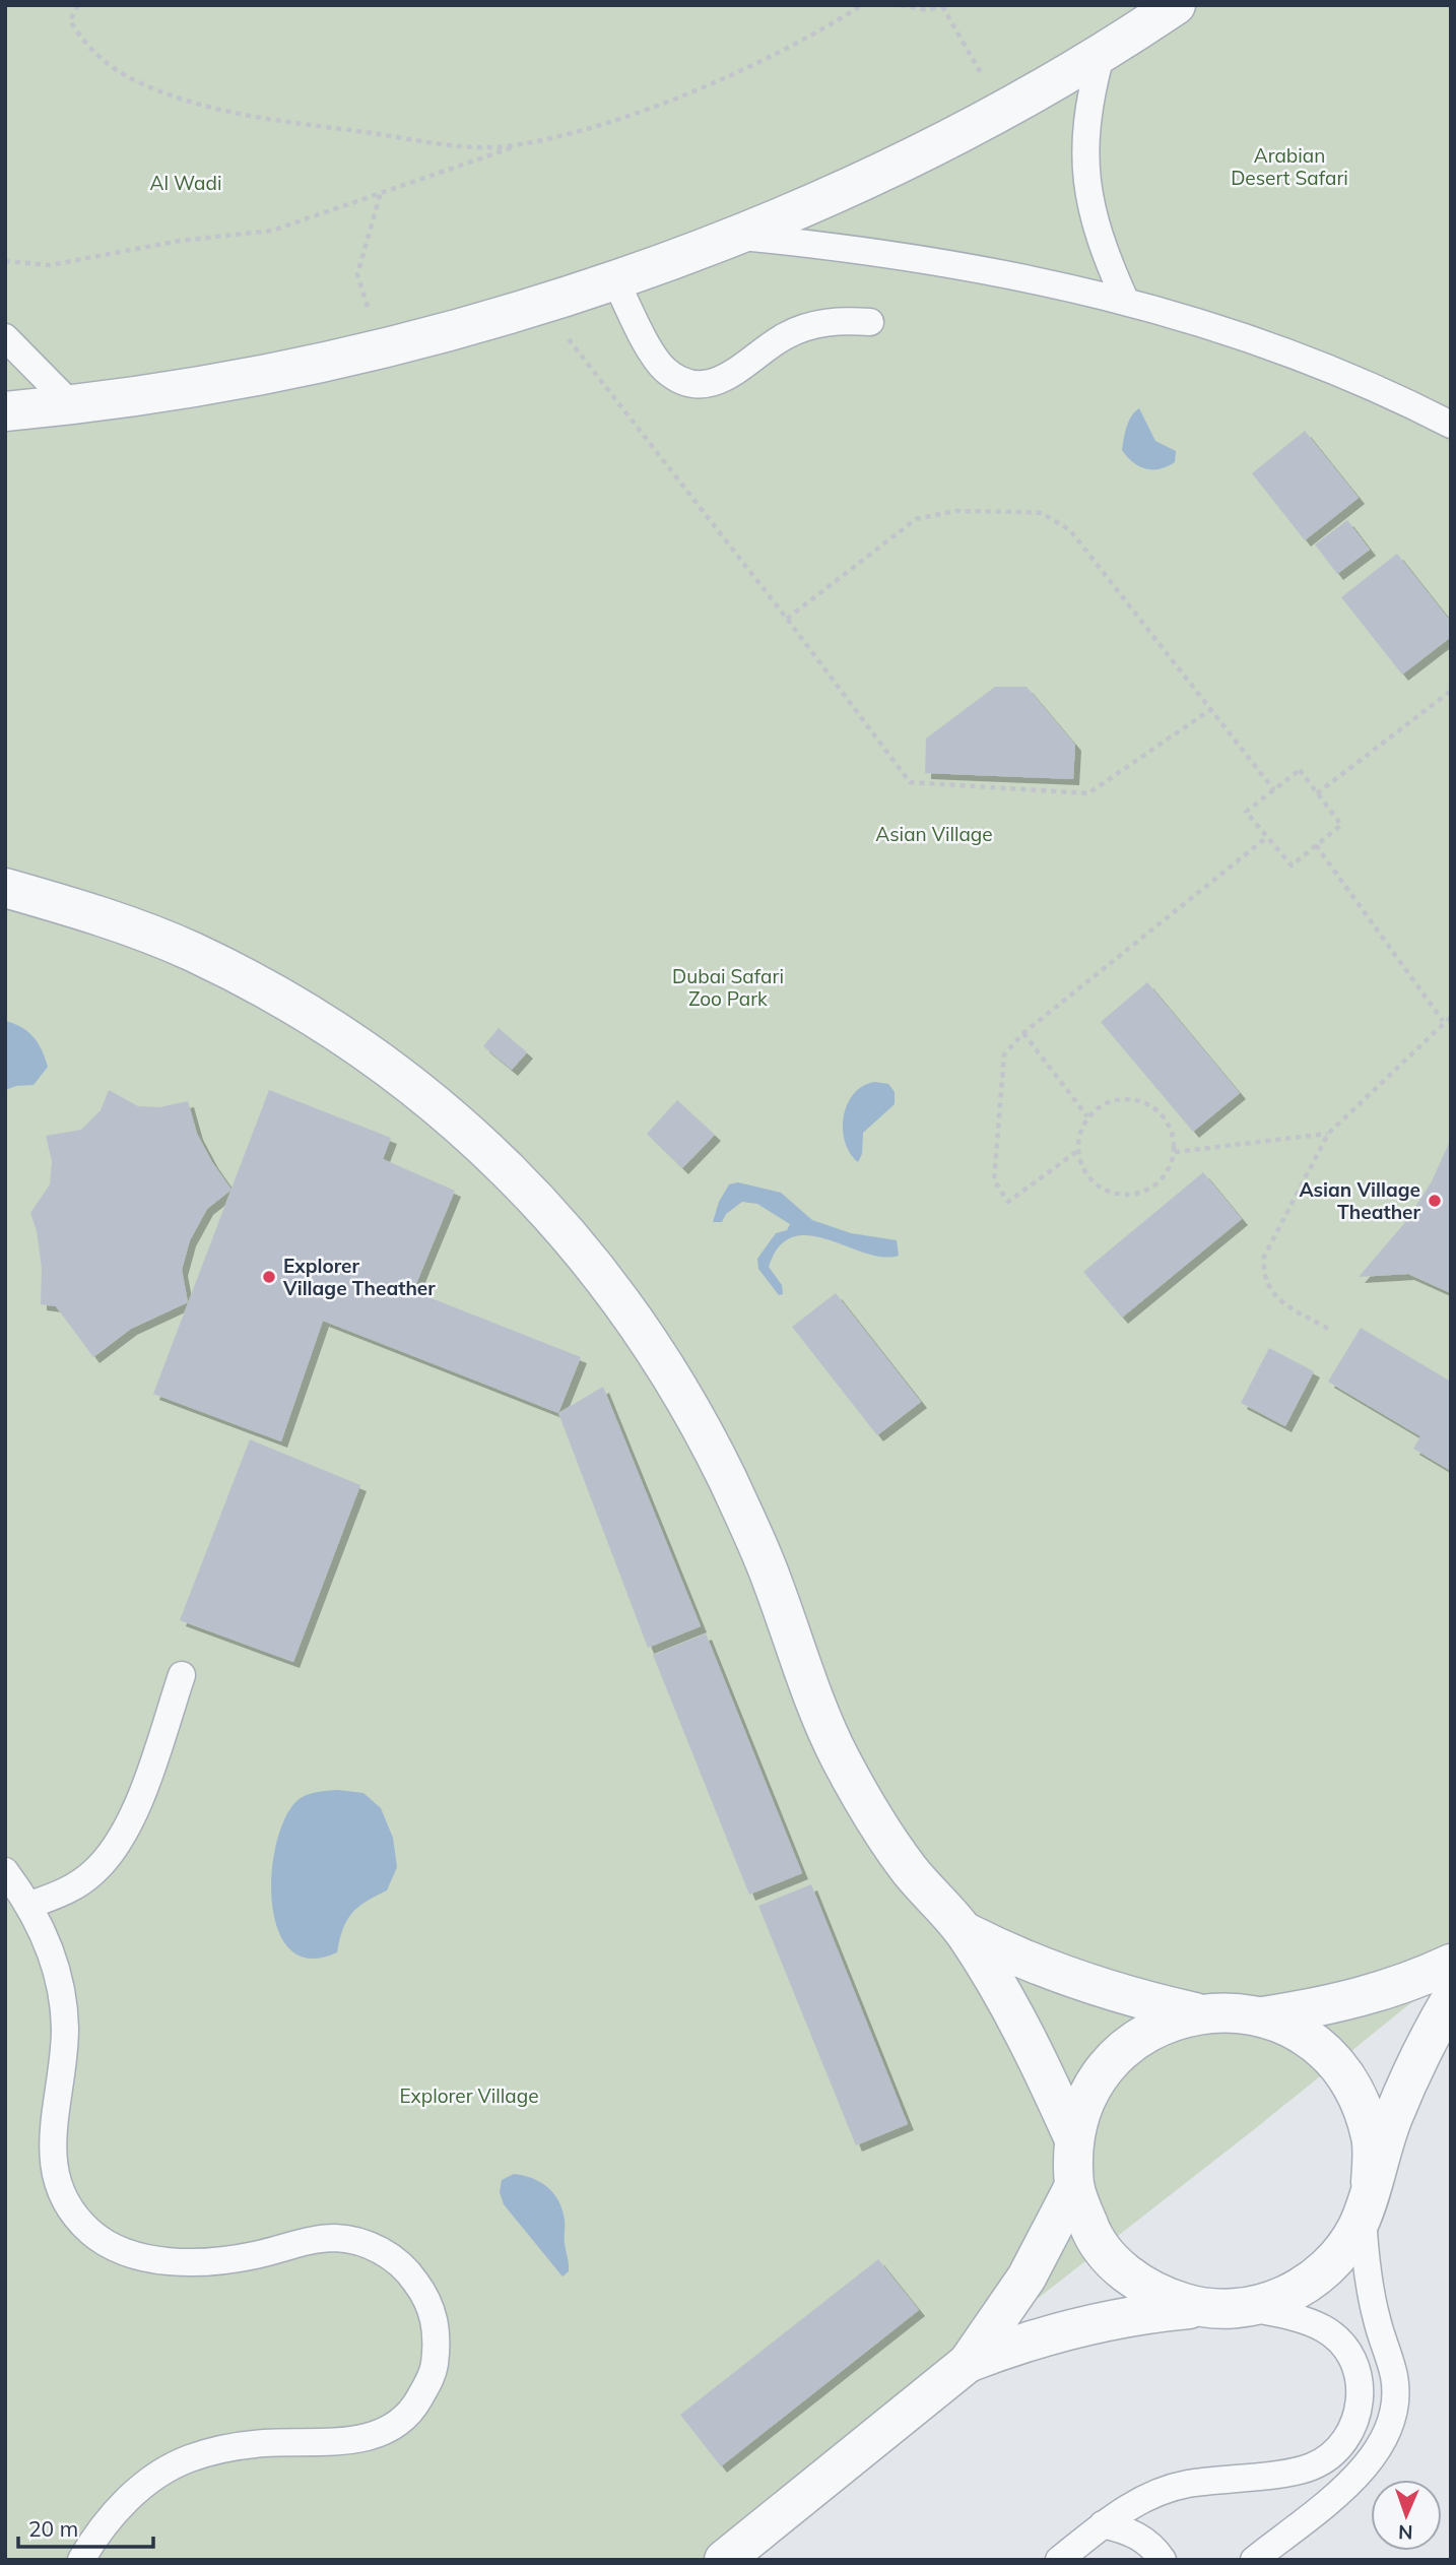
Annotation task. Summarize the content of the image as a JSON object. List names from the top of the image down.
{
  "parks": [
    "Arabian Desert Safari",
    "Al Wadi",
    "Asian Village",
    "Dubai Safari Zoo Park",
    "Explorer Village"
  ],
  "places": ["Asian Village Theather", "Explorer Village Theather"],
  "scale_bar": "20 m",
  "north": "bottom"
}
